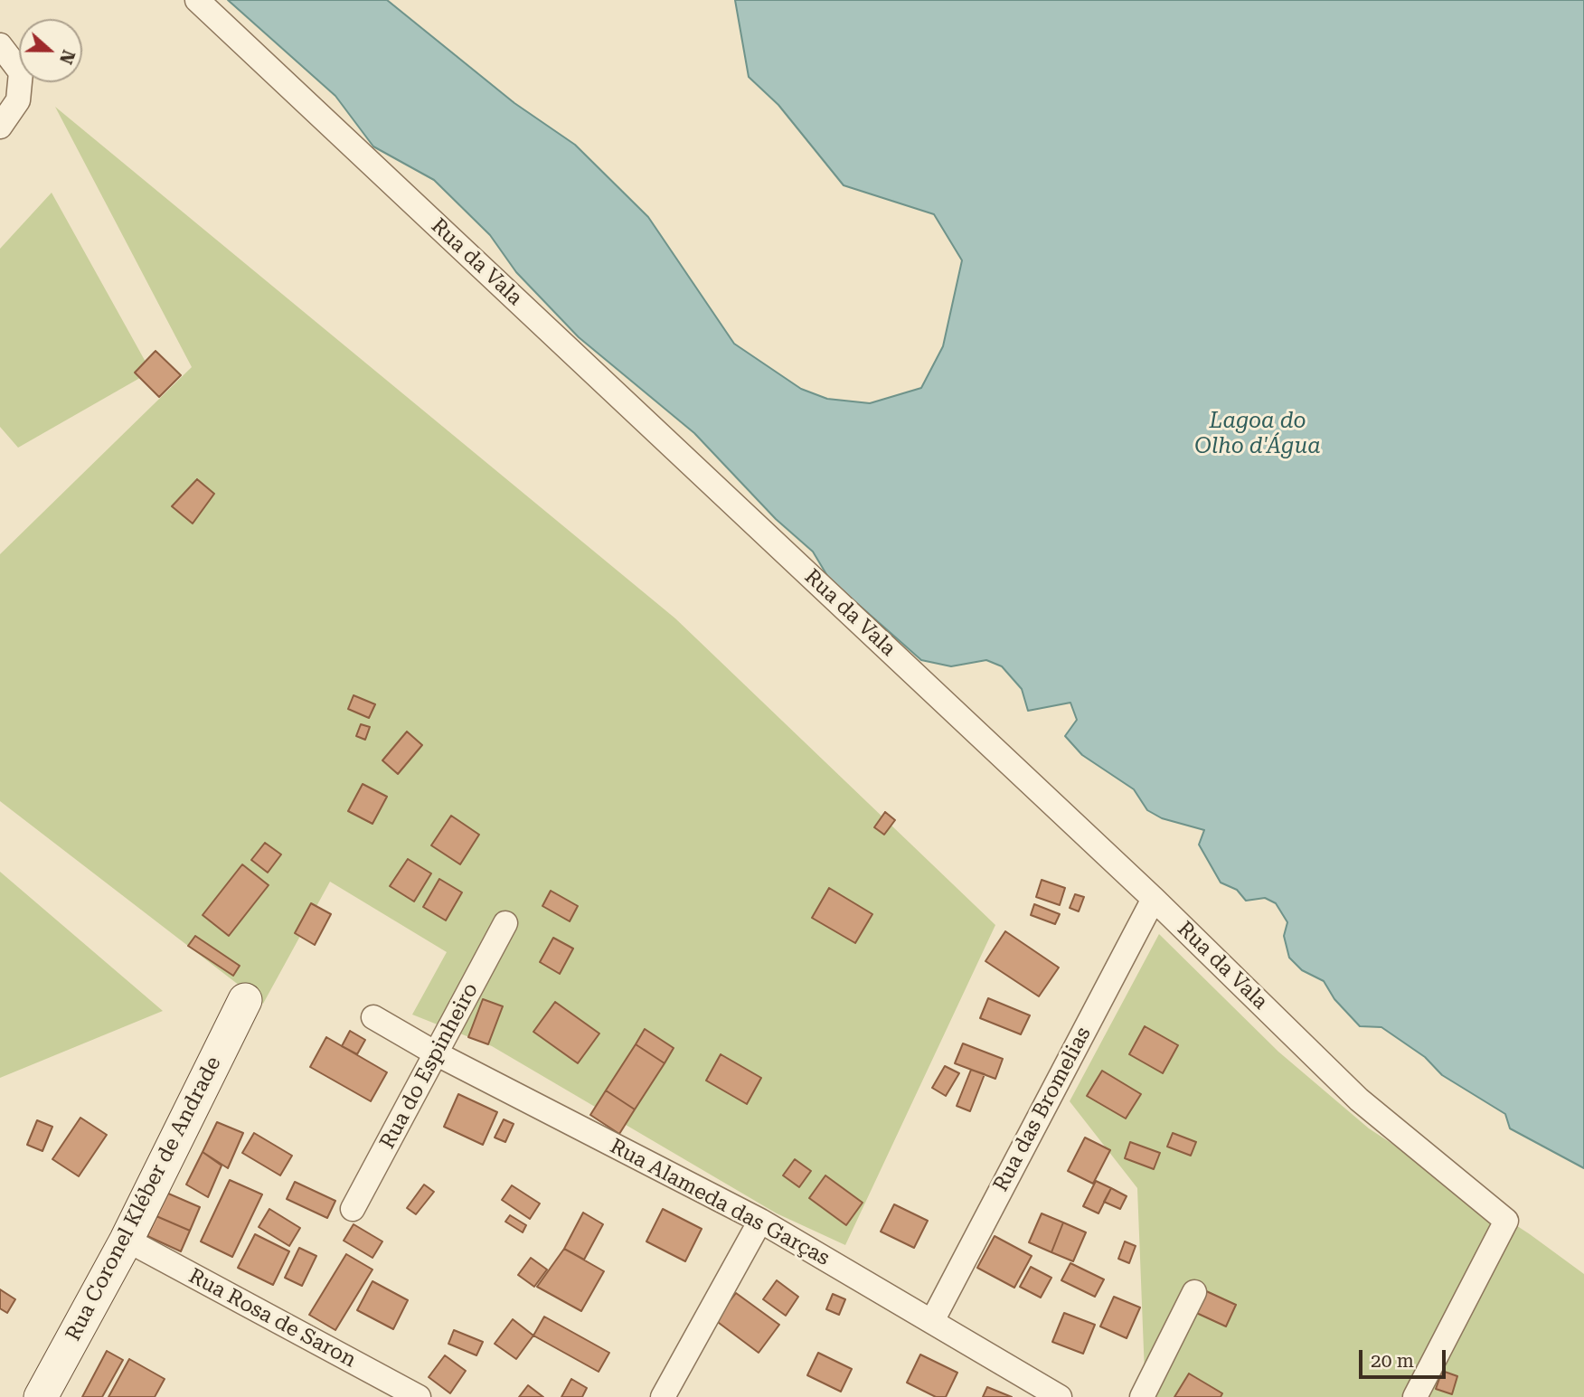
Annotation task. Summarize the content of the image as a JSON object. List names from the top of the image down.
{
  "streets": {
    "main road": ["Rua Coronel Kléber de Andrade"],
    "street": [
      "Rua da Vala",
      "Rua do Espinheiro",
      "Rua das Bromelias",
      "Rua Alameda das Garças",
      "Rua Rosa de Saron"
    ]
  },
  "crossings": [
    ["Rua da Vala", "Rua das Bromelias"],
    ["Rua do Espinheiro", "Rua Alameda das Garças"],
    ["Rua das Bromelias", "Rua Alameda das Garças"],
    ["Rua Coronel Kléber de Andrade", "Rua Rosa de Saron"]
  ],
  "water": ["Lagoa do Olho d'Água"],
  "scale_bar": "20 m",
  "north": "right"
}
